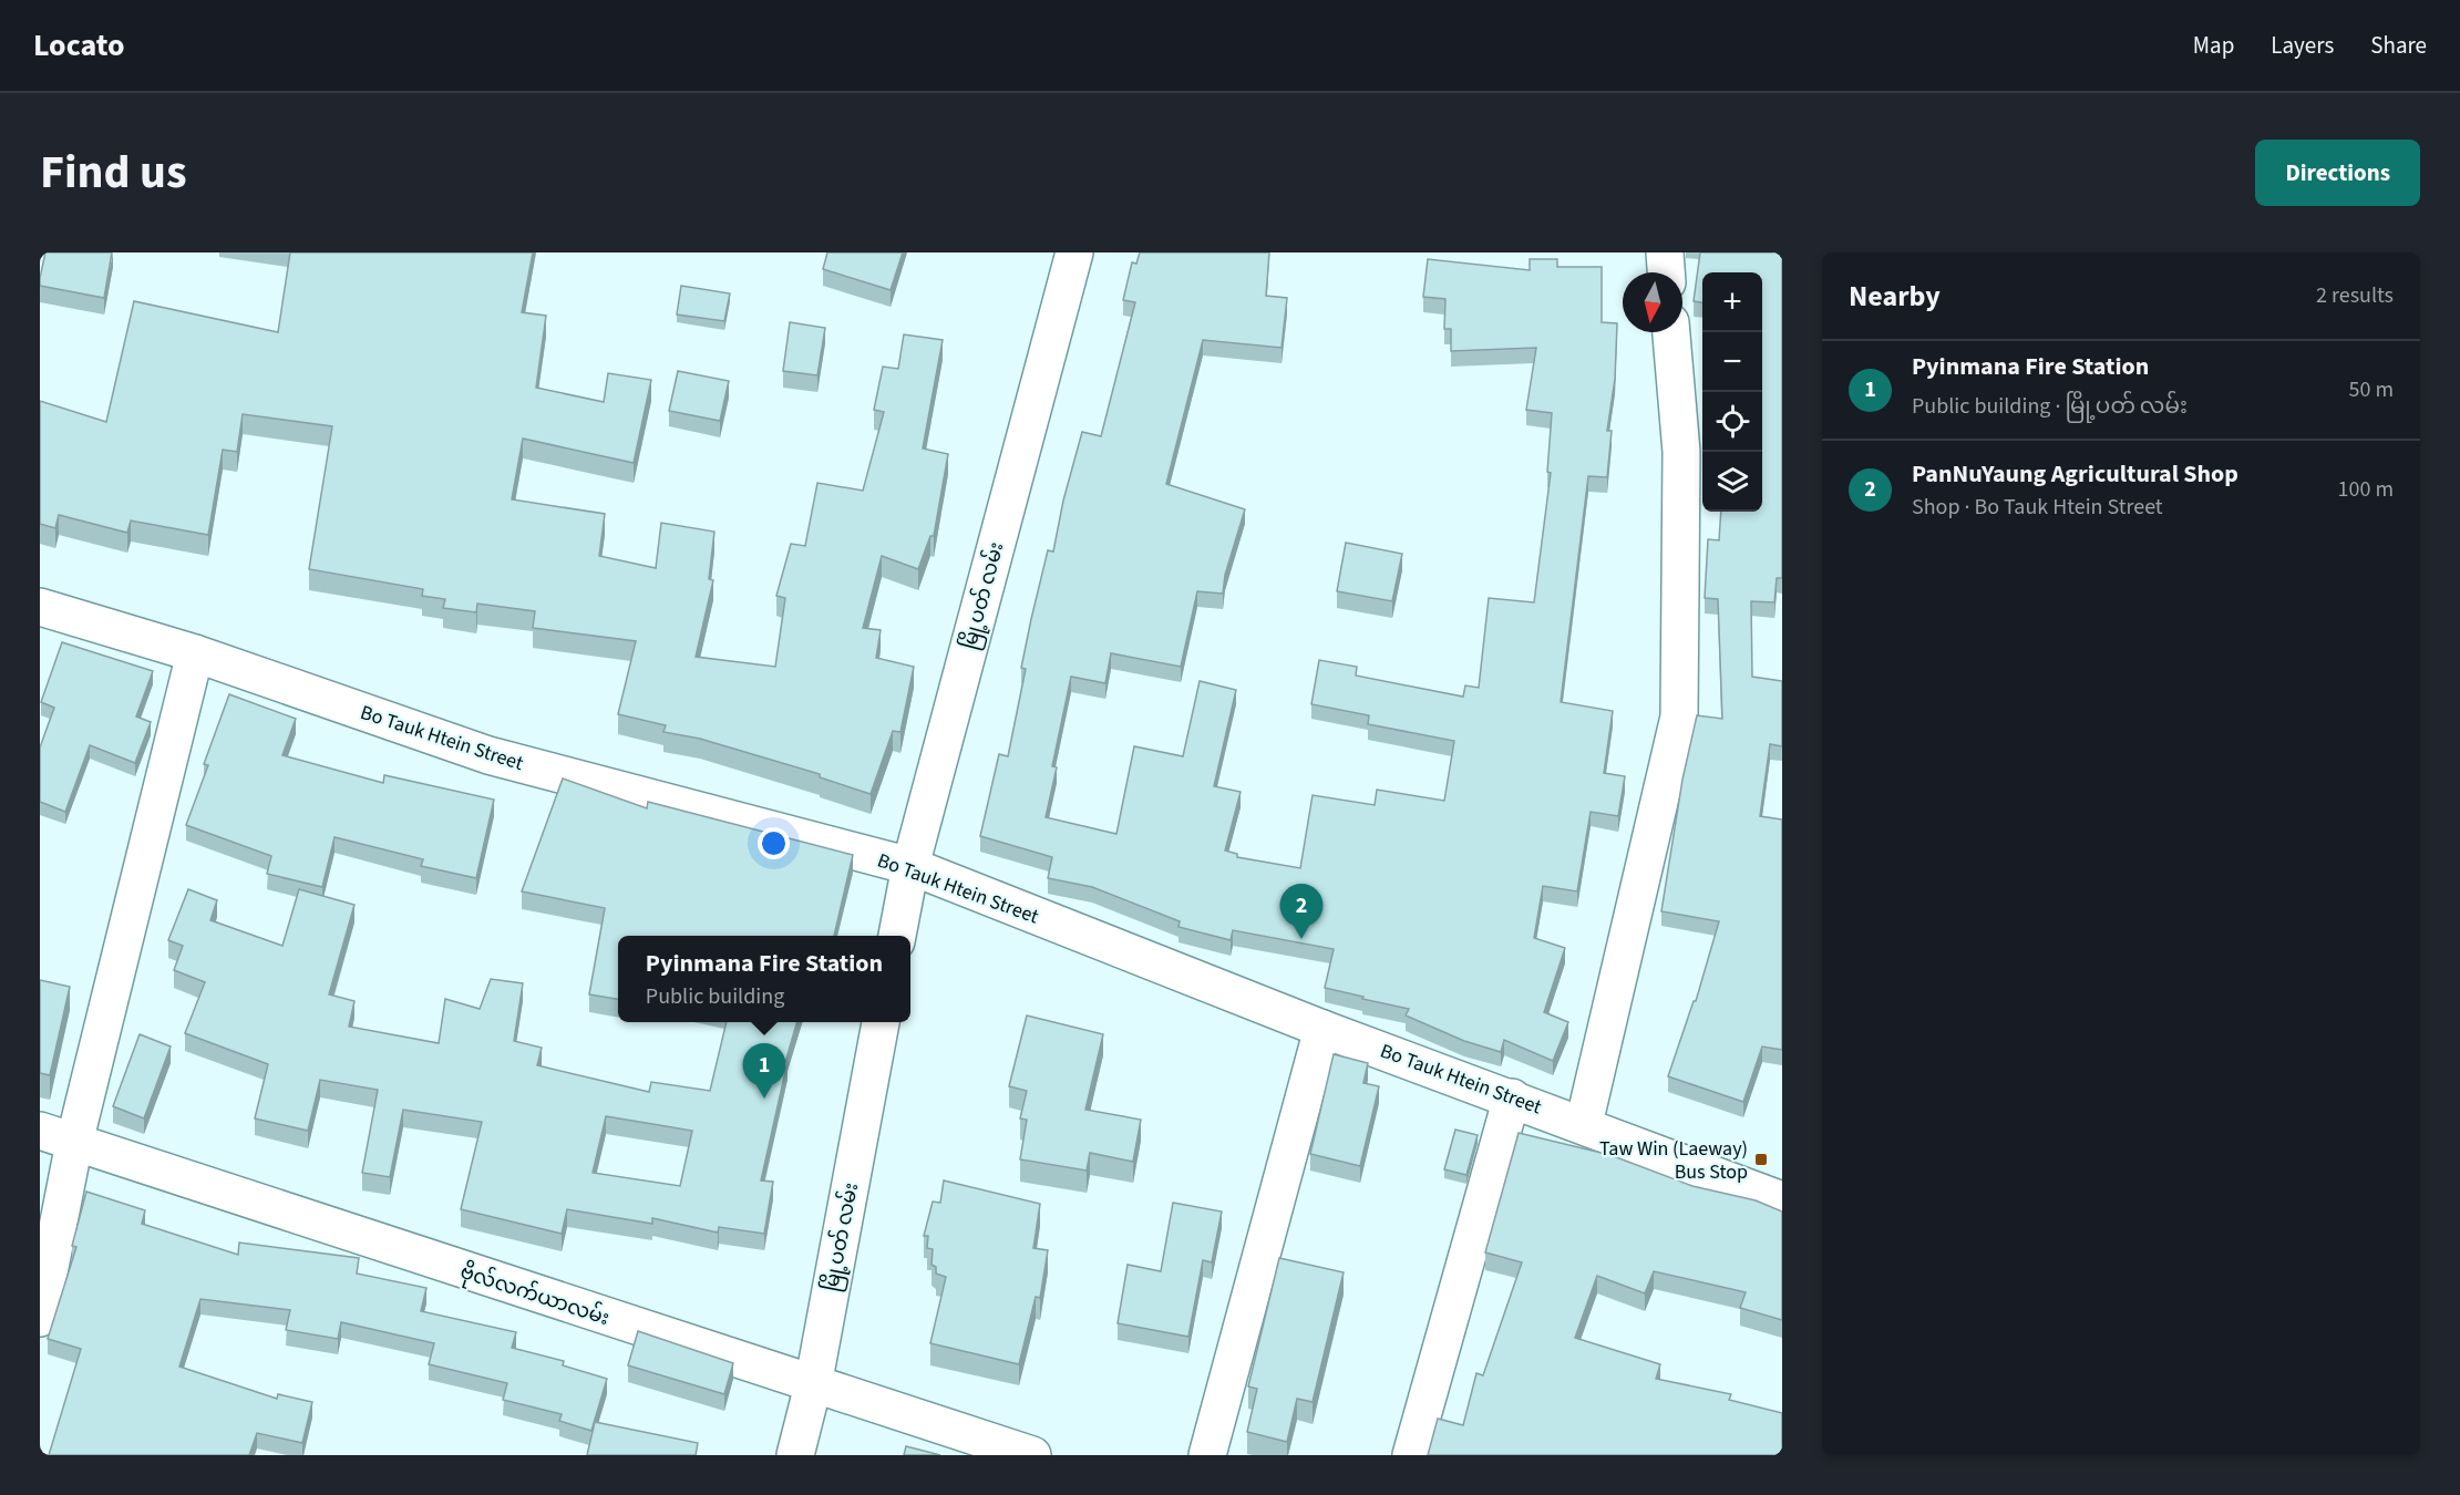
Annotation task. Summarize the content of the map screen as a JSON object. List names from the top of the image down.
{
  "streets": {
    "street": ["မြို့ပတ် လမ်း", "Bo Tauk Htein Street", "ဗိုလ်လက်ယာလမ်း"]
  },
  "crossings": [
    ["မြို့ပတ် လမ်း", "Bo Tauk Htein Street"],
    ["မြို့ပတ် လမ်း", "ဗိုလ်လက်ယာလမ်း"]
  ],
  "places": {
    "transit": ["Taw Win (Laeway) Bus Stop"]
  },
  "north": "bottom",
  "page": {
    "header": "Locato",
    "nav": ["Map", "Layers", "Share"],
    "title": "Find us",
    "buttons": "Directions",
    "heading": ["Nearby", "2 results"],
    "map_buttons": ["+", "−"],
    "list": [
      {
        "mark": "1",
        "name": "Pyinmana Fire Station",
        "note": "Public building · မြို့ပတ် လမ်း",
        "value": "50 m"
      },
      {
        "mark": "2",
        "name": "PanNuYaung Agricultural Shop",
        "note": "Shop · Bo Tauk Htein Street",
        "value": "100 m"
      }
    ],
    "pins": ["2", "1"],
    "popup": ["Pyinmana Fire Station", "Public building"]
  }
}
